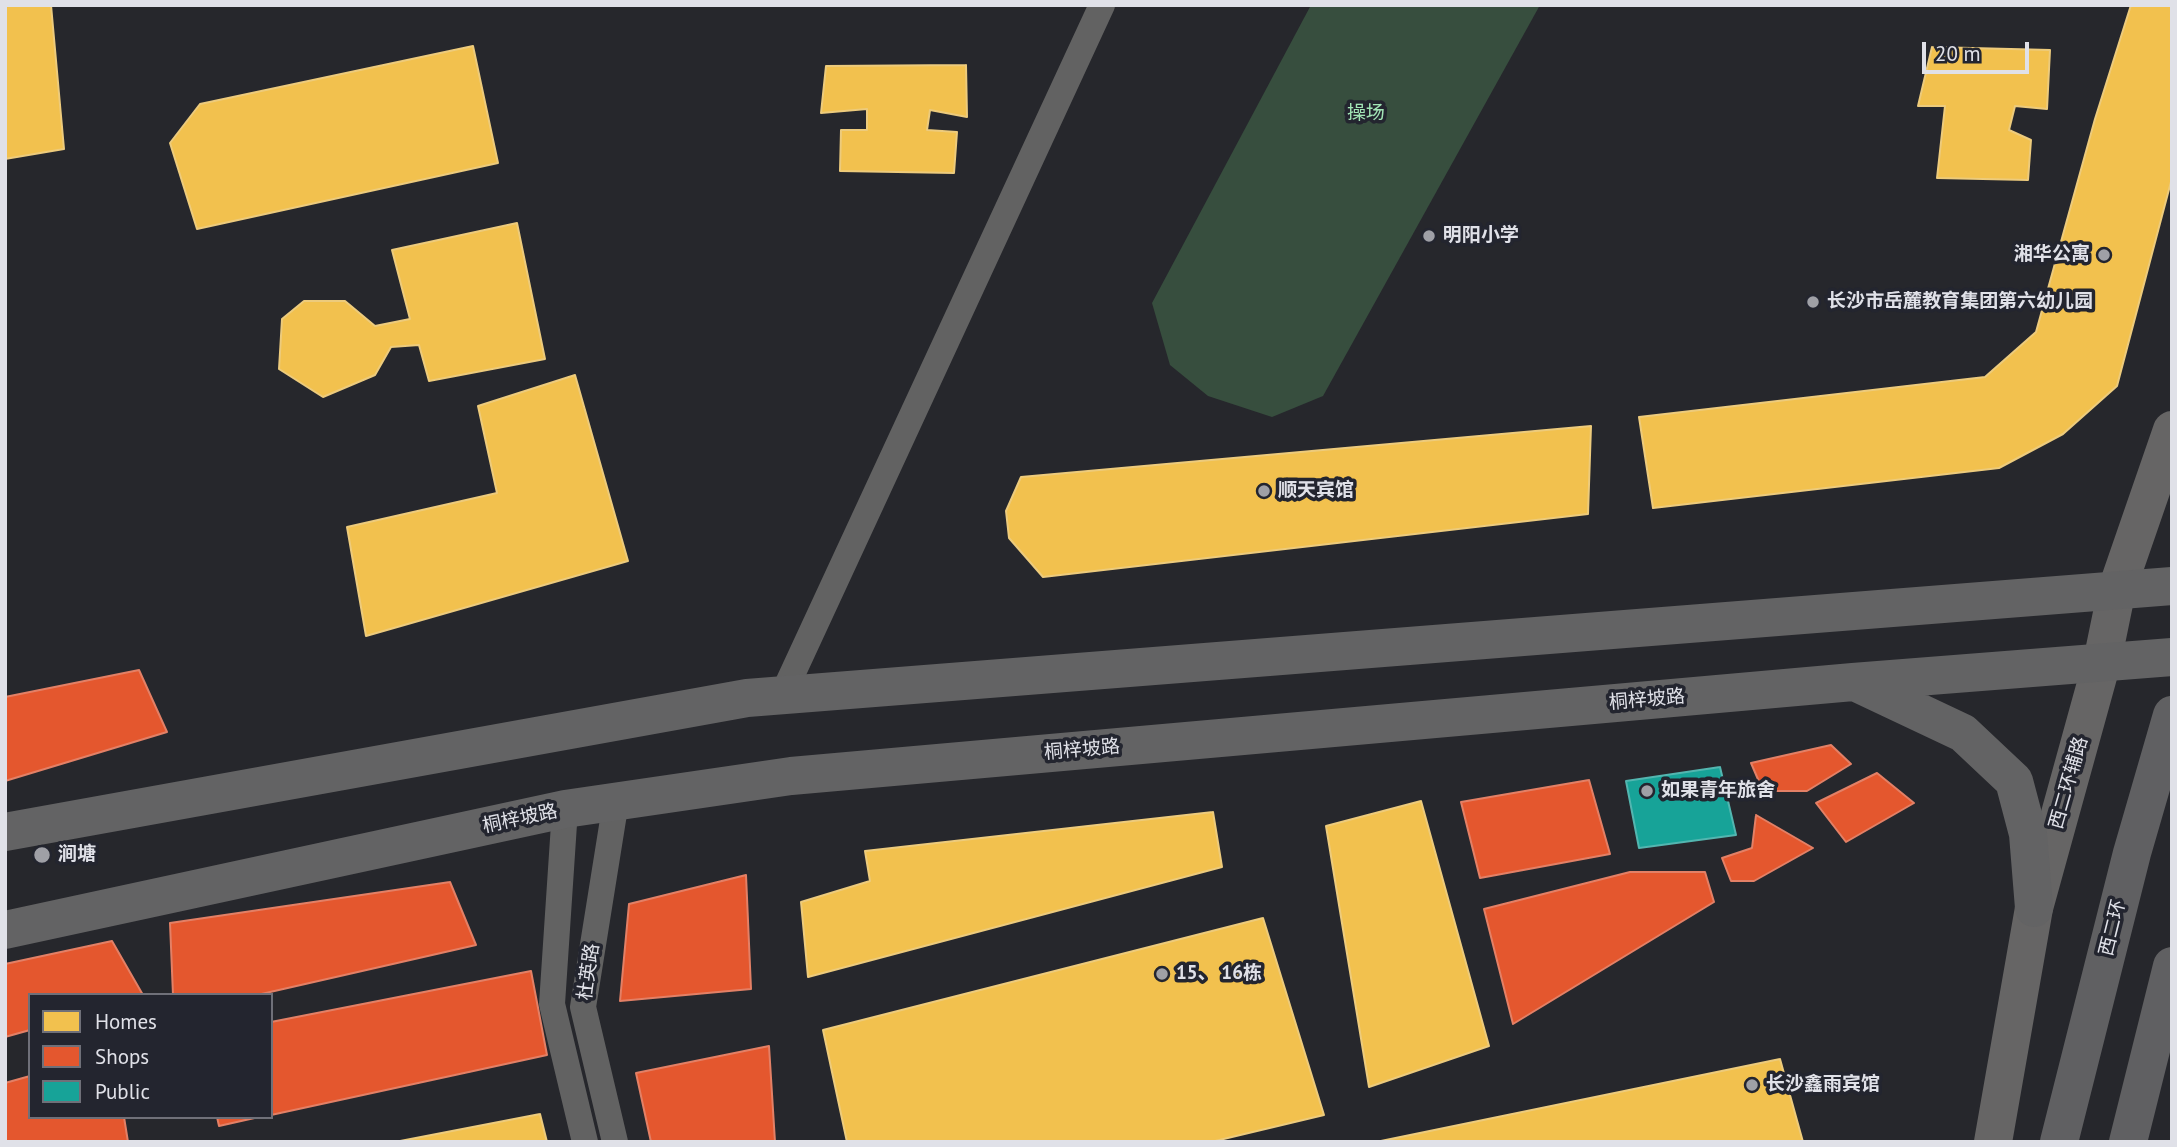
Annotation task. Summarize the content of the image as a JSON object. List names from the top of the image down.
{
  "streets": {
    "highway": ["西二环"],
    "main road": ["桐梓坡路"],
    "street": ["西二环辅路", "杜英路"]
  },
  "crossings": [
    ["桐梓坡路", "西二环辅路"],
    ["桐梓坡路", "杜英路"]
  ],
  "parks": ["操场"],
  "places": [
    "明阳小学",
    "湘华公寓",
    "长沙市岳麓教育集团第六幼儿园",
    "顺天宾馆",
    "如果青年旅舍",
    "涧塘",
    "15、 16栋",
    "长沙鑫雨宾馆"
  ],
  "legend": ["Homes", "Shops", "Public"],
  "scale_bar": "20 m"
}
